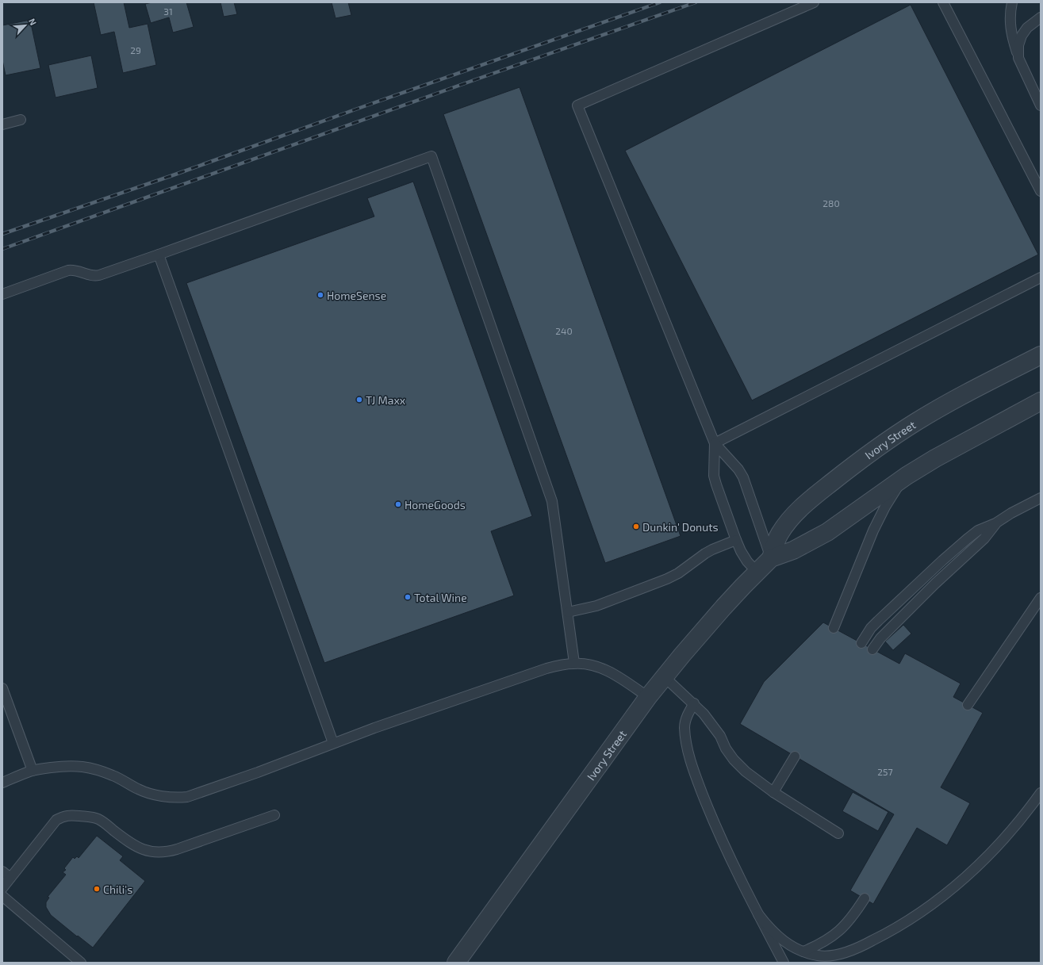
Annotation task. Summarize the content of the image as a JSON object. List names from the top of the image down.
{
  "streets": {
    "street": ["Ivory Street"]
  },
  "places": [
    "HomeSense",
    "TJ Maxx",
    "HomeGoods",
    "Dunkin' Donuts",
    "Total Wine",
    "Chili's"
  ],
  "house_numbers": [
    "31",
    "29",
    "280",
    "240",
    "257"
  ],
  "north": "top right"
}
